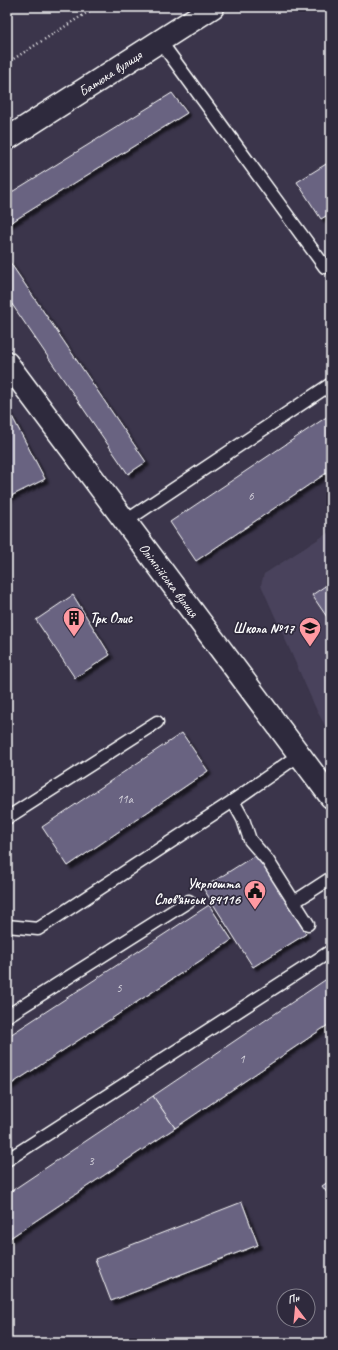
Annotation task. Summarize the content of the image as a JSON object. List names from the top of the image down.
{
  "streets": {
    "street": ["Батюка вулиця", "Олімпійська вулиця"]
  },
  "places": {
    "building": ["Трк Олис"],
    "school or university": ["Школа №17"],
    "public building": ["Укрпошта Слов’янськ 84116"]
  },
  "house_numbers": [
    "6",
    "11а",
    "5",
    "1",
    "3"
  ],
  "north": "top"
}
